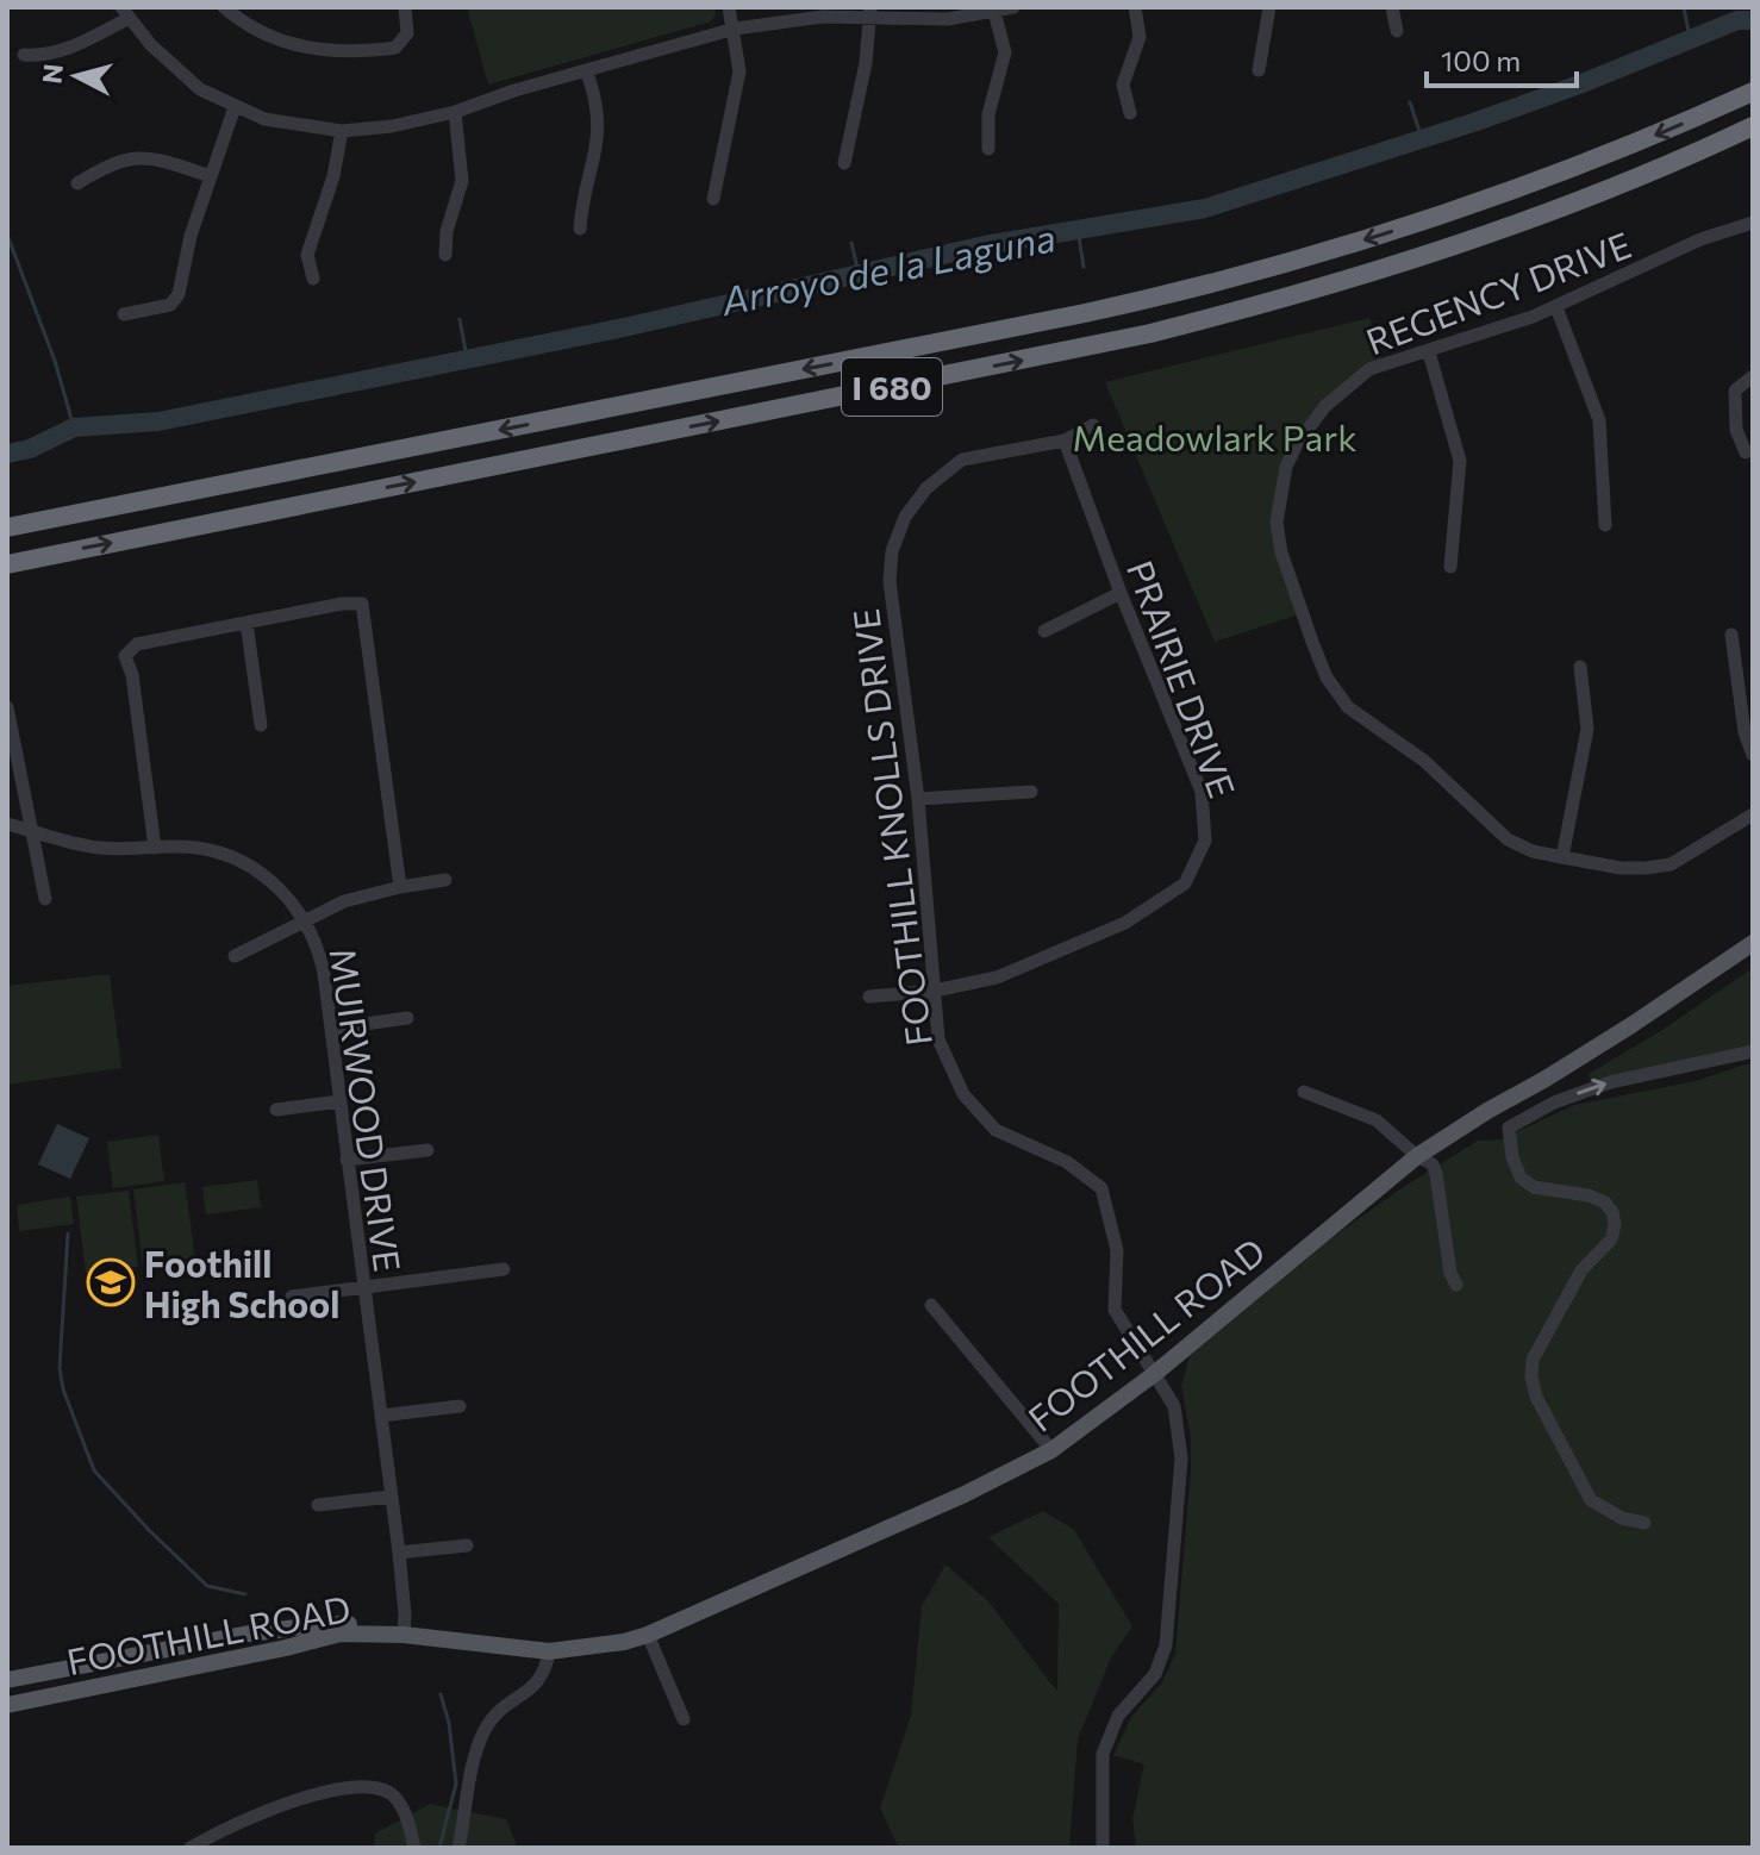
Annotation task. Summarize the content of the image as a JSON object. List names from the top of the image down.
{
  "streets": {
    "highway": ["I 680"],
    "main road": ["FOOTHILL ROAD"],
    "street": [
      "REGENCY DRIVE",
      "PRAIRIE DRIVE",
      "FOOTHILL KNOLLS DRIVE",
      "MUIRWOOD DRIVE"
    ]
  },
  "crossings": [
    ["PRAIRIE DRIVE", "FOOTHILL KNOLLS DRIVE"],
    ["FOOTHILL KNOLLS DRIVE", "FOOTHILL ROAD"],
    ["MUIRWOOD DRIVE", "FOOTHILL ROAD"]
  ],
  "water": ["Arroyo de la Laguna"],
  "parks": ["Meadowlark Park"],
  "places": {
    "school or university": ["Foothill High School"]
  },
  "scale_bar": "100 m",
  "north": "left"
}
